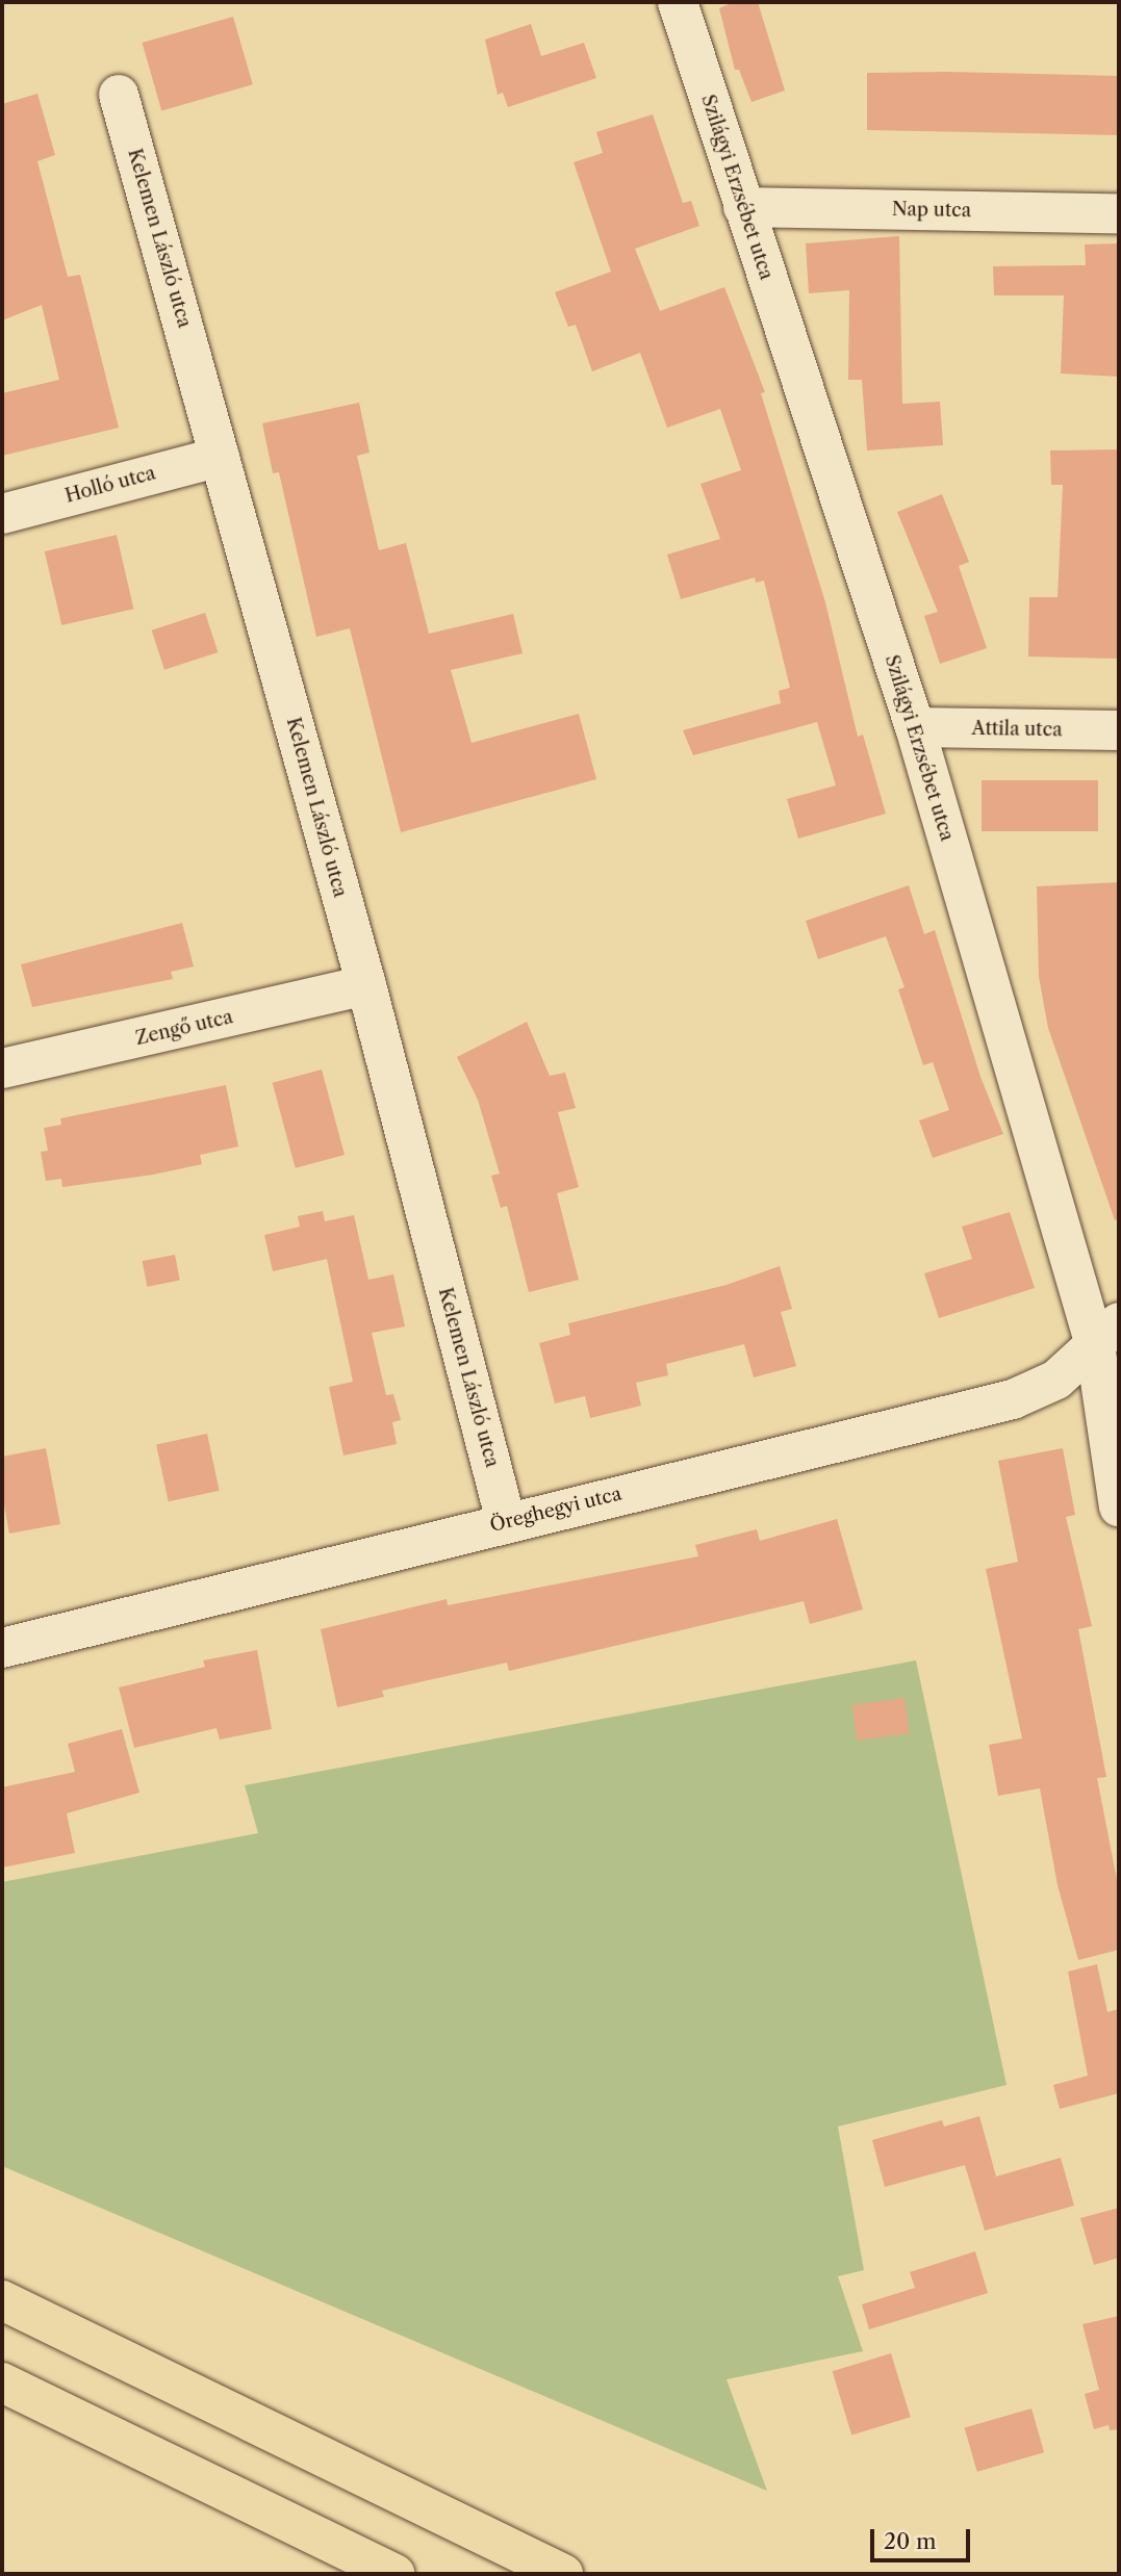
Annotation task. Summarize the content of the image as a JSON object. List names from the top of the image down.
{
  "streets": {
    "street": [
      "Szilágyi Erzsébet utca",
      "Nap utca",
      "Kelemen László utca",
      "Holló utca",
      "Attila utca",
      "Zengő utca",
      "Öreghegyi utca"
    ]
  },
  "crossings": [
    ["Szilágyi Erzsébet utca", "Nap utca"],
    ["Szilágyi Erzsébet utca", "Attila utca"],
    ["Szilágyi Erzsébet utca", "Öreghegyi utca"],
    ["Kelemen László utca", "Holló utca"],
    ["Kelemen László utca", "Zengő utca"],
    ["Kelemen László utca", "Öreghegyi utca"]
  ],
  "scale_bar": "20 m"
}
